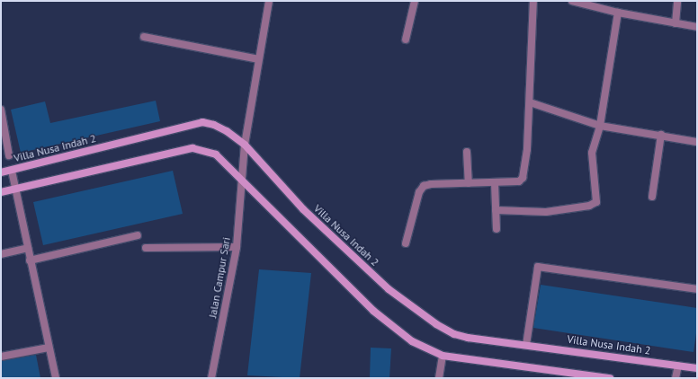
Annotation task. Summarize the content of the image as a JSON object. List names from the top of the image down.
{
  "streets": {
    "street": ["Villa Nusa Indah 2", "Jalan Campur Sari"]
  },
  "crossings": [
    ["Villa Nusa Indah 2", "Jalan Campur Sari"]
  ]
}
